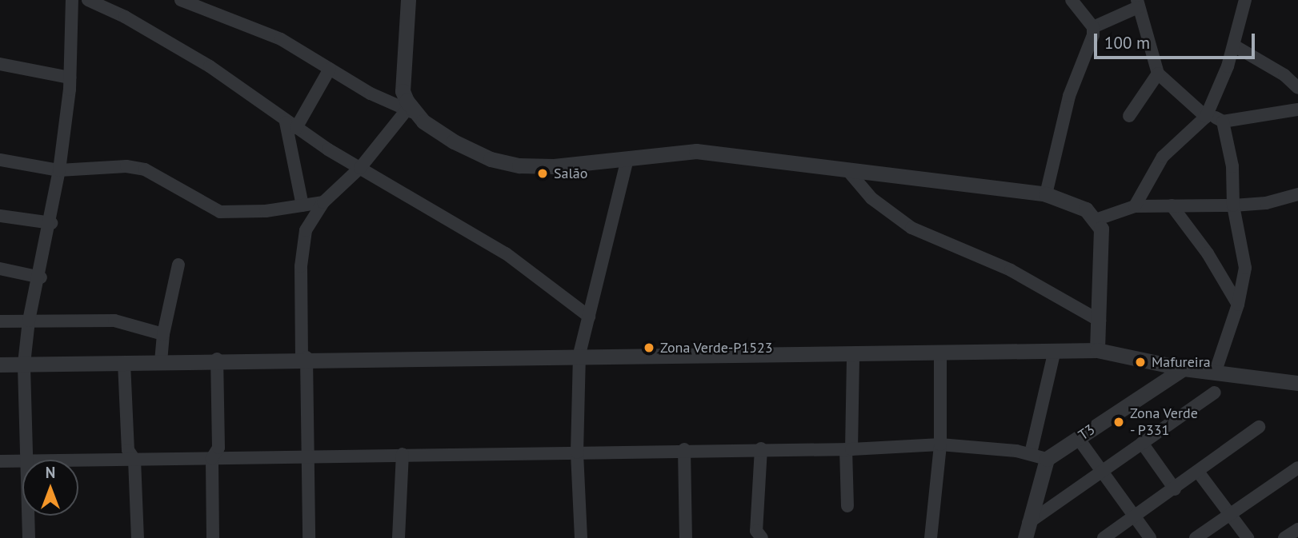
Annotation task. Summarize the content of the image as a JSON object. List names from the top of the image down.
{
  "streets": {
    "street": ["T3"]
  },
  "places": [
    "Salão",
    "Zona Verde-P1523",
    "Mafureira",
    "Zona Verde - P331"
  ],
  "scale_bar": "100 m",
  "north": "top"
}
